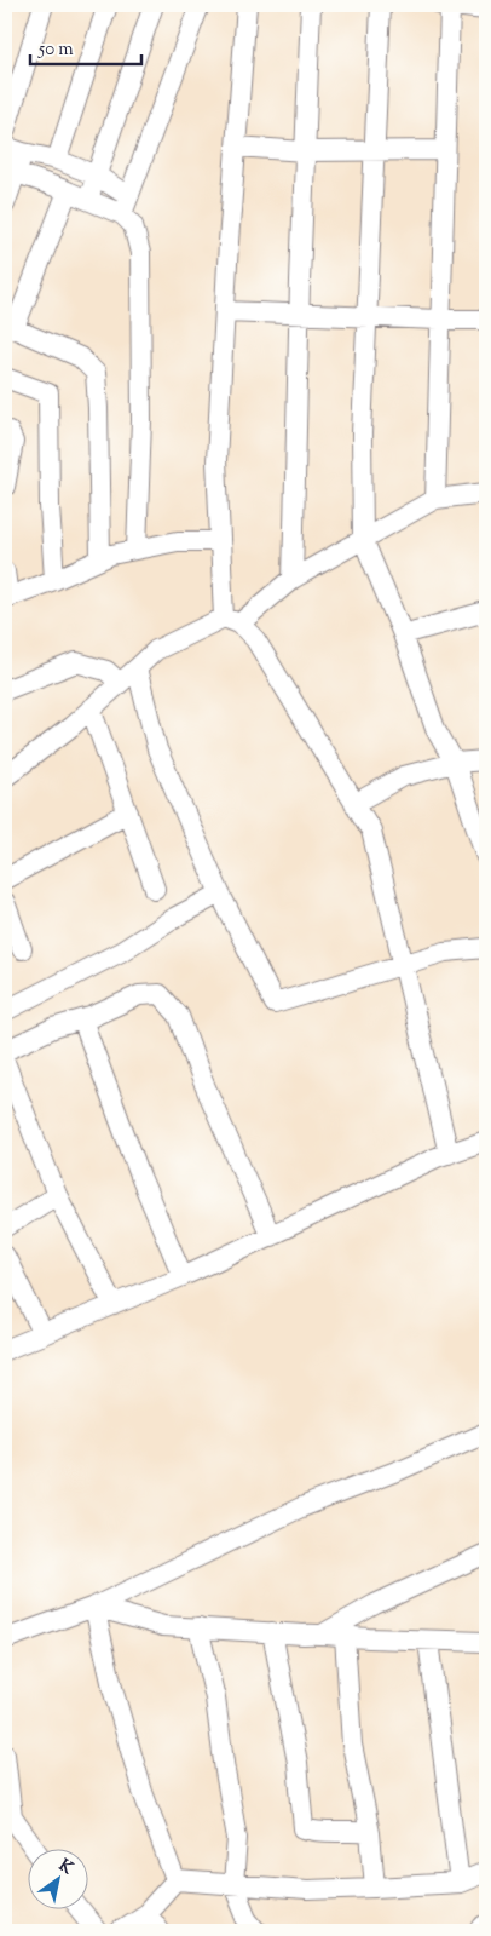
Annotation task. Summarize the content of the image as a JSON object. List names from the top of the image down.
{
  "scale_bar": "50 m",
  "north": "top right"
}
